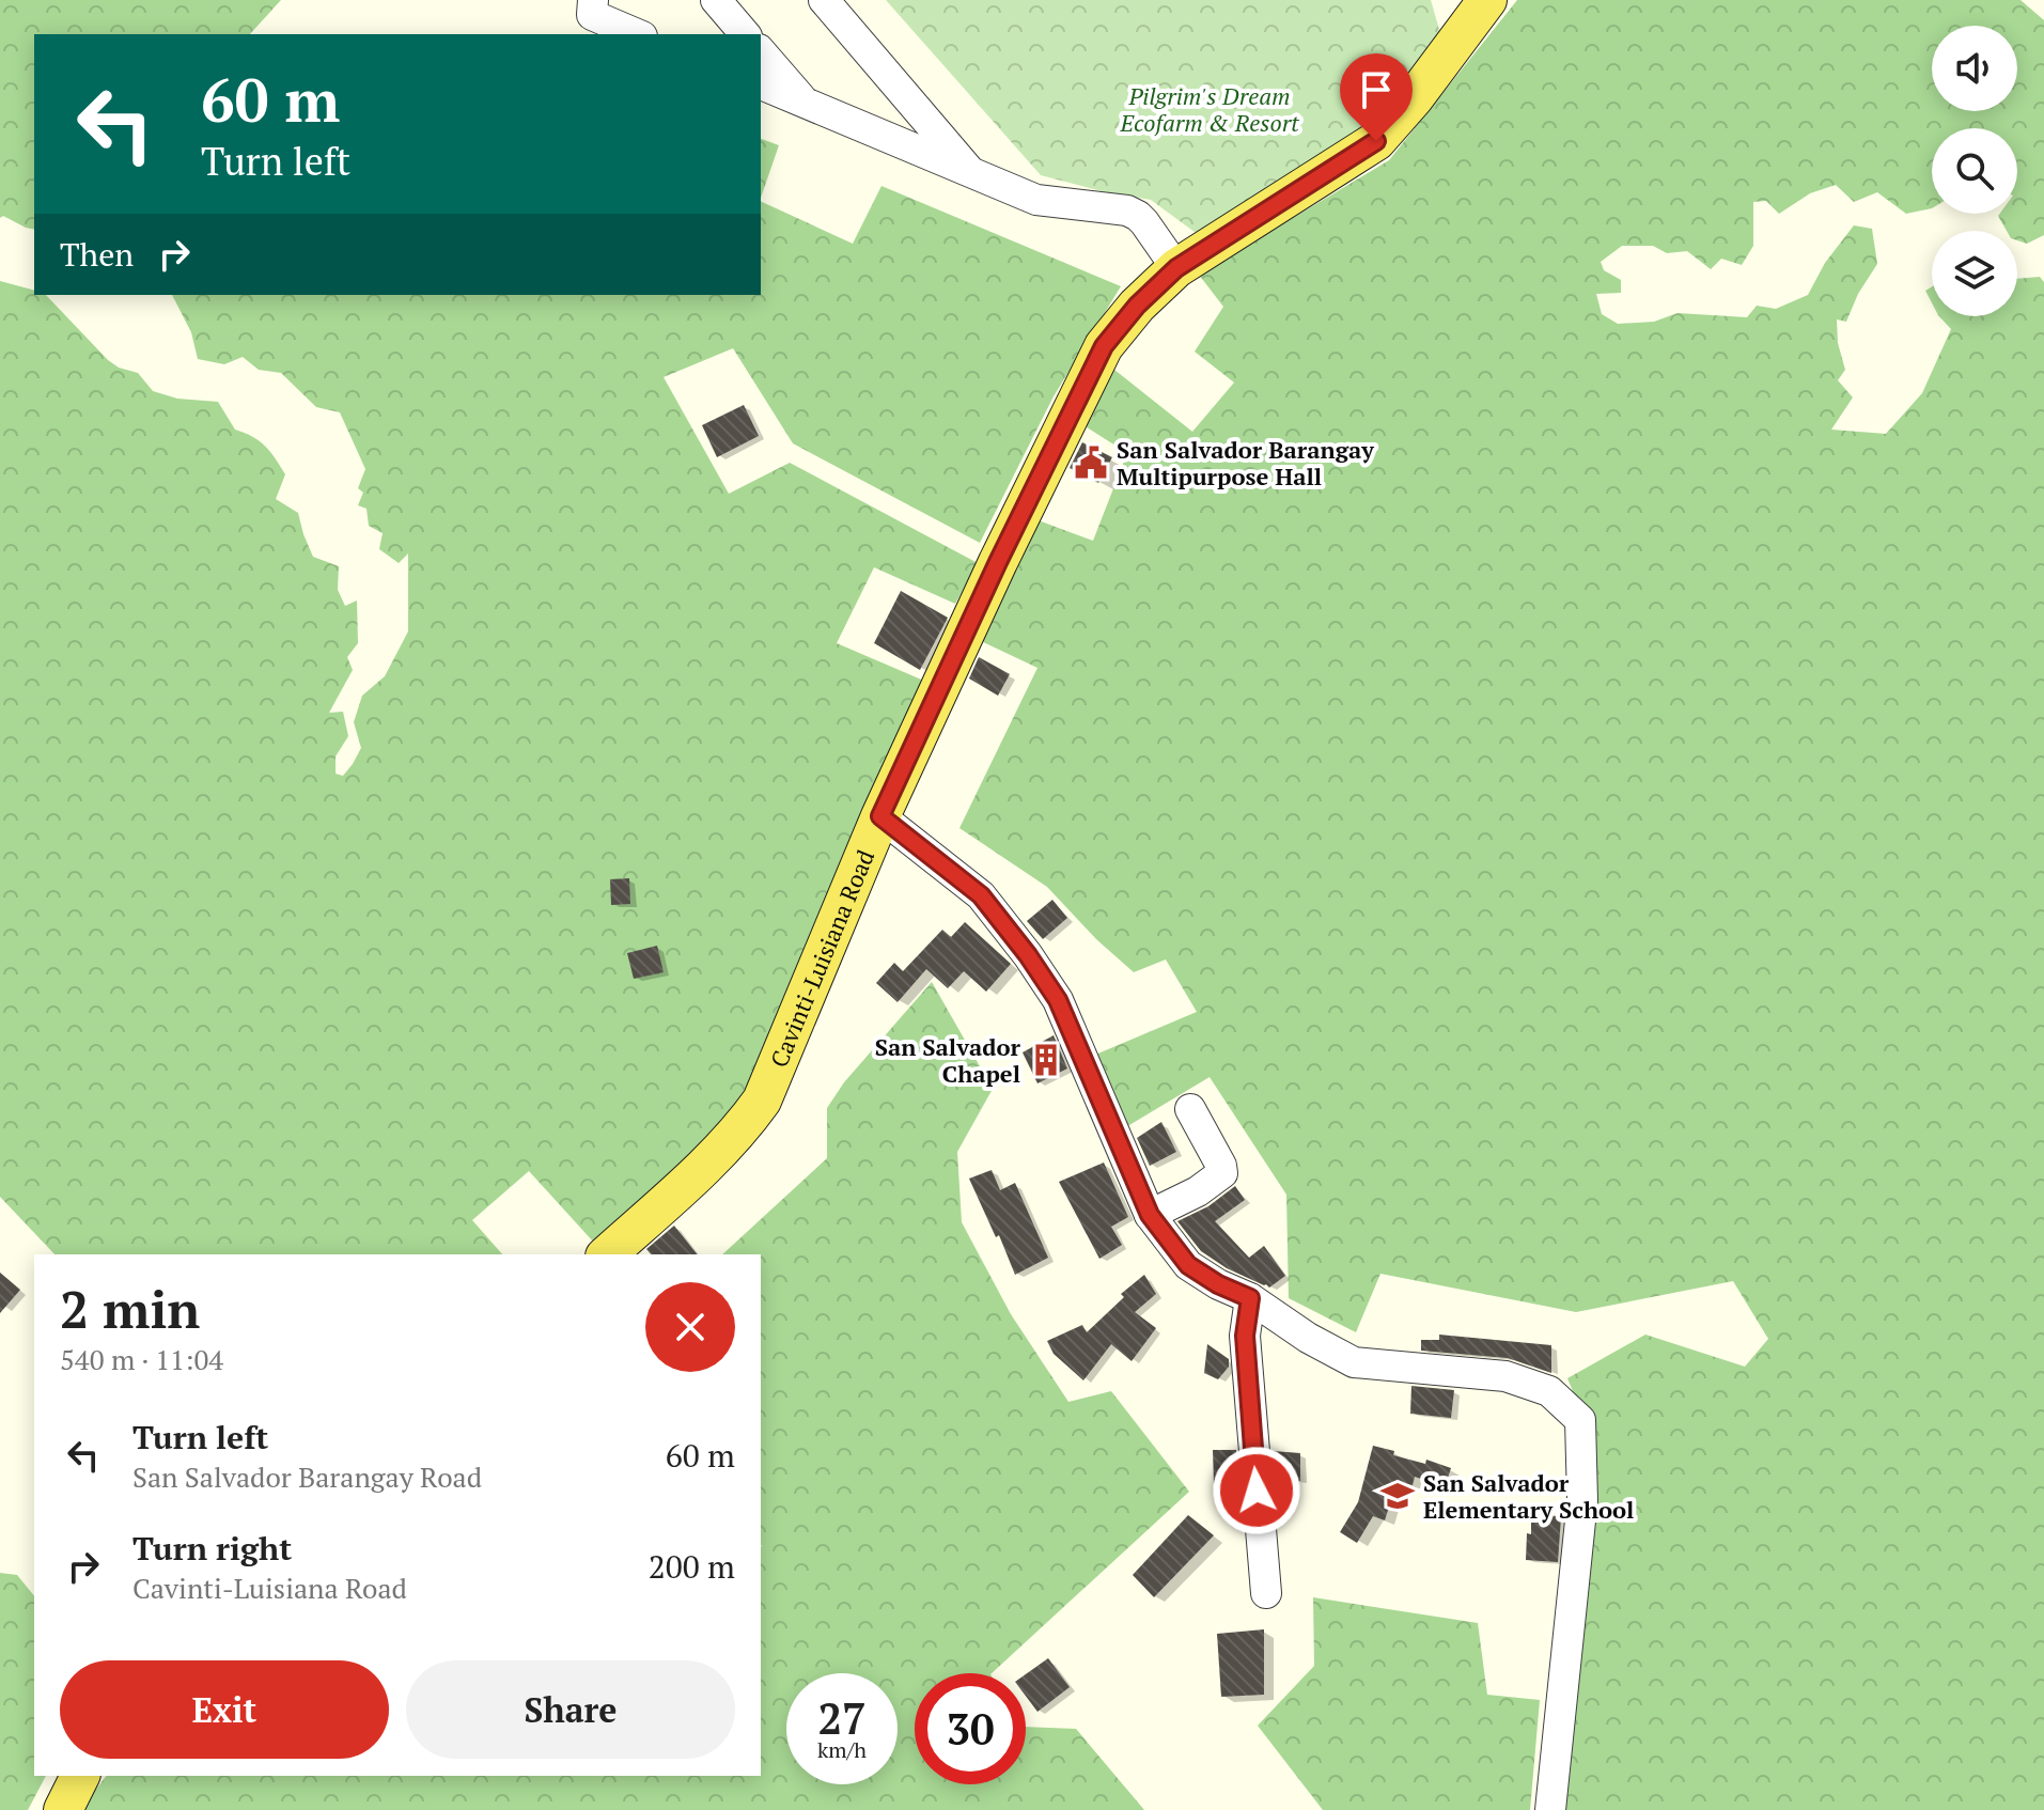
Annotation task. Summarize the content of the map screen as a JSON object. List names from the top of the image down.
{
  "streets": {
    "main road": ["Cavinti-Luisiana Road"]
  },
  "parks": ["Pilgrim's Dream Ecofarm & Resort"],
  "places": {
    "public building": ["San Salvador Barangay Multipurpose Hall"],
    "building": ["San Salvador Chapel"],
    "school or university": ["San Salvador Elementary School"]
  },
  "page": {
    "turn": ["60 m", "Turn left"],
    "then": "Then",
    "heading": ["2 min", "540 m · 11:04"],
    "list": [
      {
        "name": "Turn left",
        "note": "San Salvador Barangay Road",
        "value": "60 m"
      },
      {
        "name": "Turn right",
        "note": "Cavinti-Luisiana Road",
        "value": "200 m"
      }
    ],
    "buttons": ["Exit", "Share"],
    "speed": "27 km/h",
    "limit": "30"
  }
}
